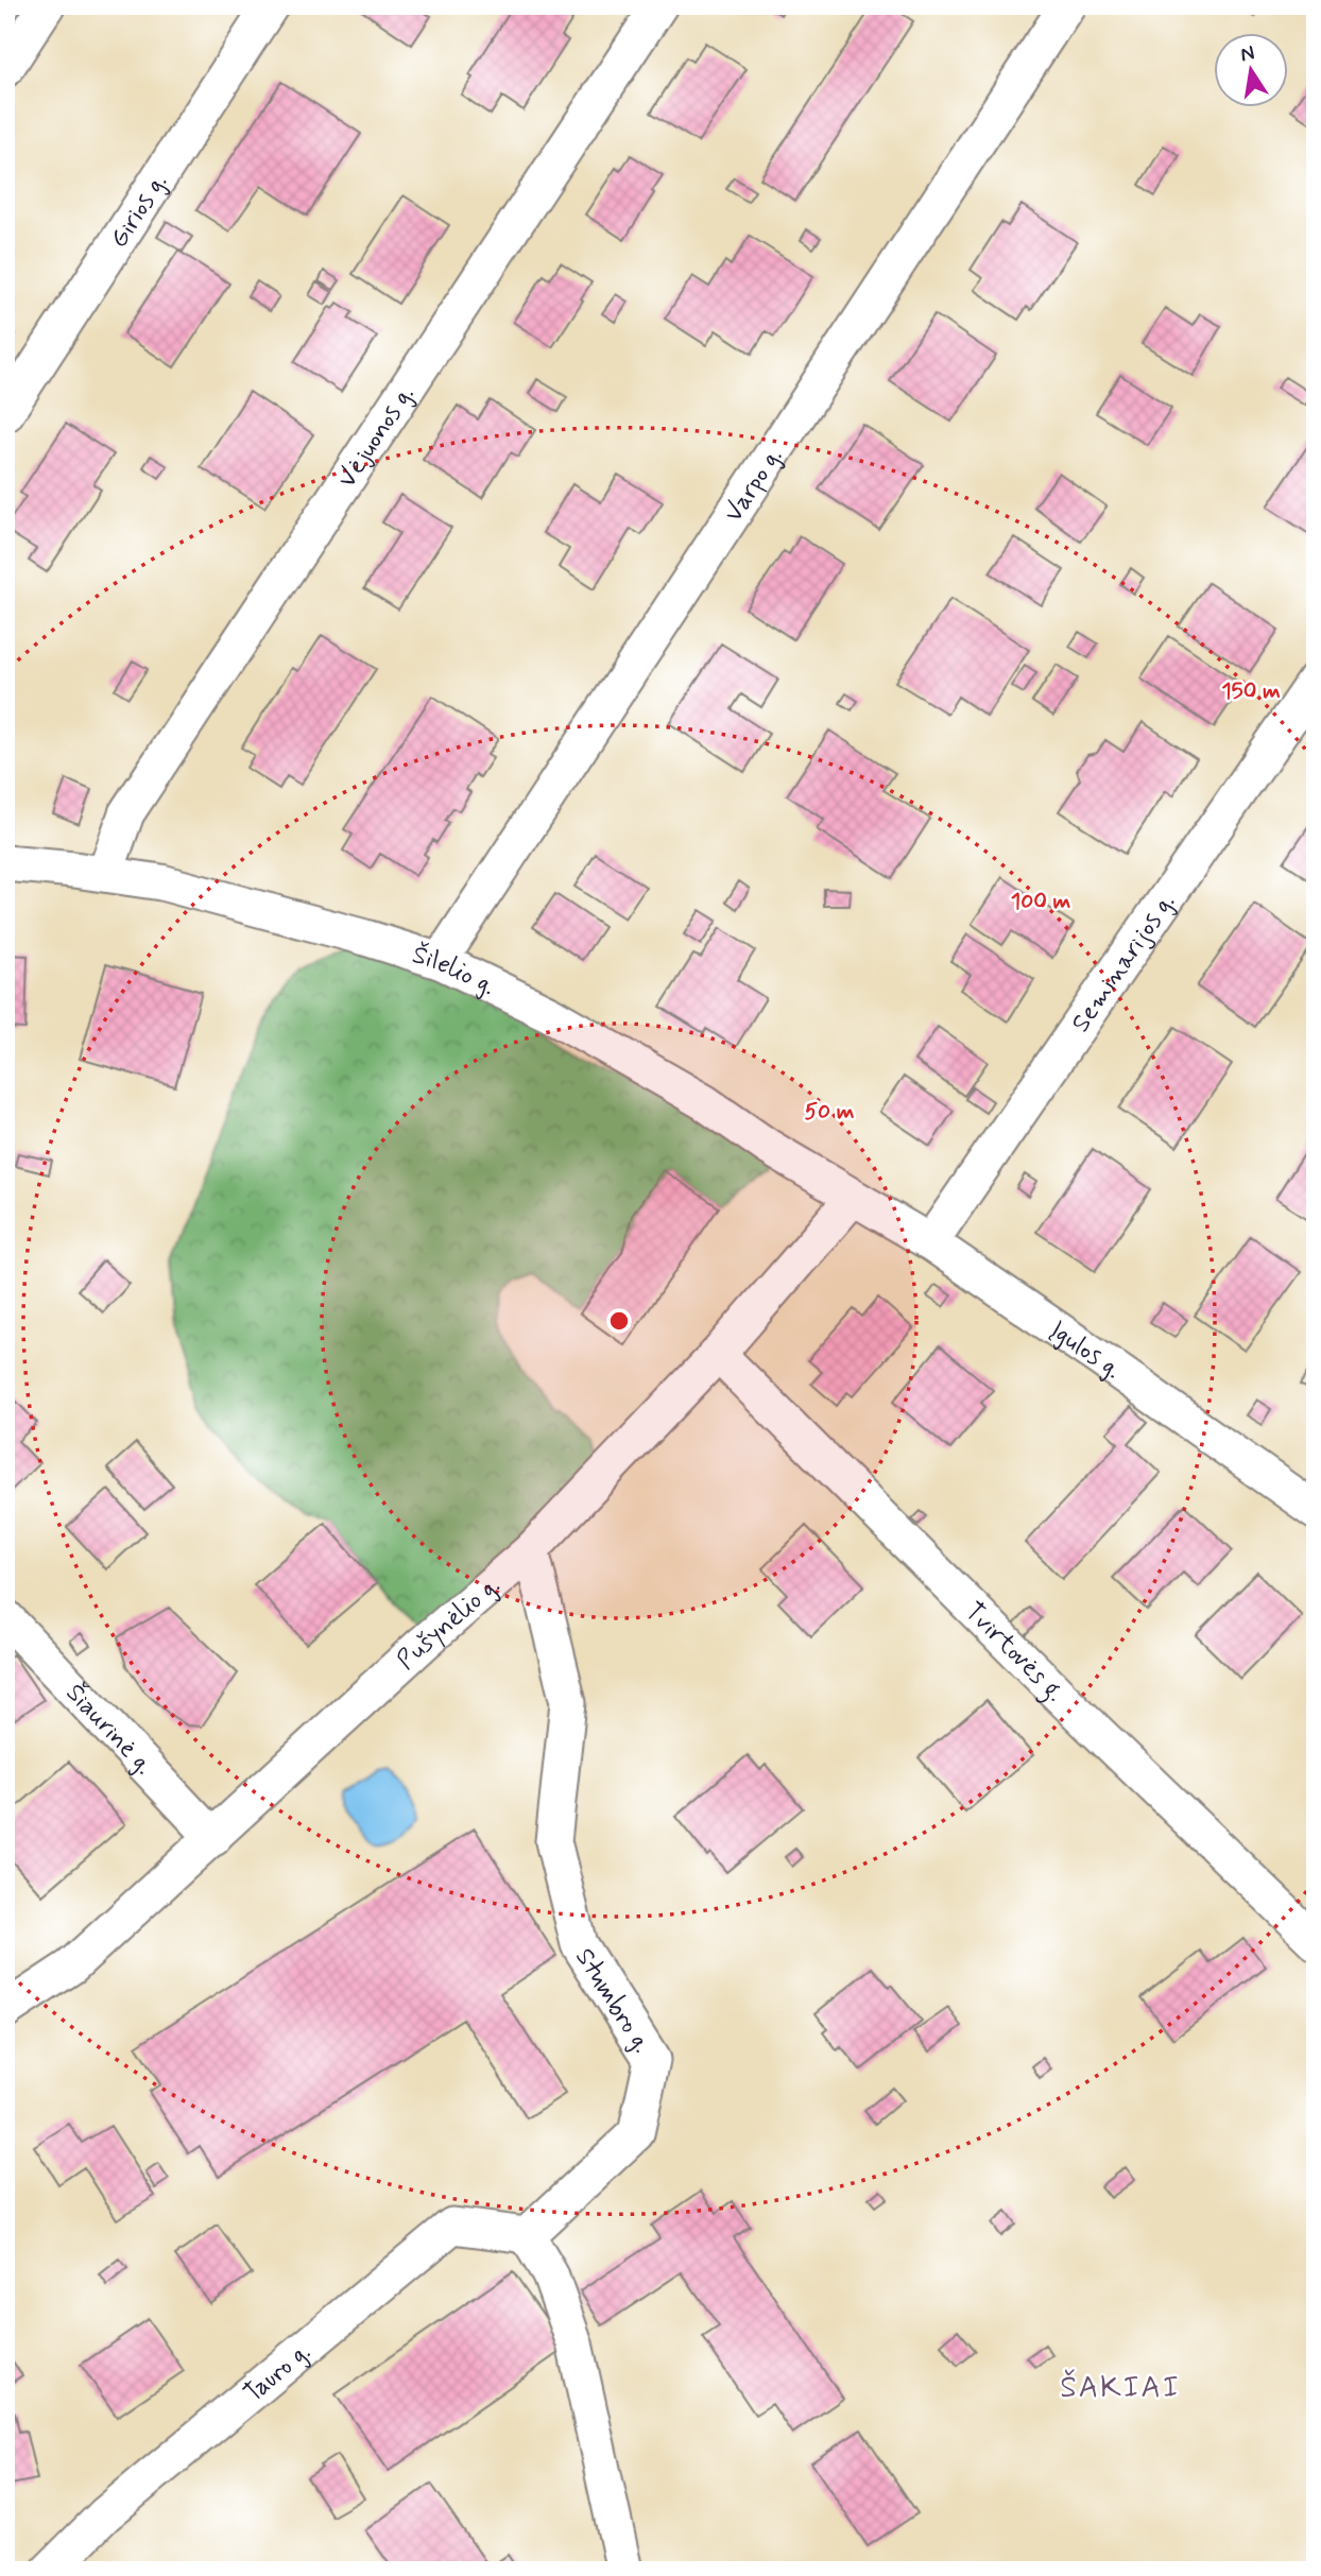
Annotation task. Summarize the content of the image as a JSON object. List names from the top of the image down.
{
  "streets": {
    "street": [
      "Girios g.",
      "Vėjuonos g.",
      "Varpo g.",
      "Seminarijos g.",
      "Šilelio g.",
      "Įgulos g.",
      "Pušynėlio g.",
      "Tvirtovės g.",
      "Šiaurinė g.",
      "Stumbro g.",
      "Tauro g."
    ]
  },
  "crossings": [
    ["Vėjuonos g.", "Šilelio g."],
    ["Varpo g.", "Šilelio g."],
    ["Seminarijos g.", "Įgulos g."],
    ["Šilelio g.", "Įgulos g."],
    ["Šilelio g.", "Pušynėlio g."],
    ["Įgulos g.", "Pušynėlio g."],
    ["Pušynėlio g.", "Tvirtovės g."],
    ["Pušynėlio g.", "Šiaurinė g."],
    ["Pušynėlio g.", "Stumbro g."],
    ["Stumbro g.", "Tauro g."]
  ],
  "districts": ["ŠAKIAI"],
  "north": "top",
  "rings": ["150 m", "100 m", "50 m"]
}
